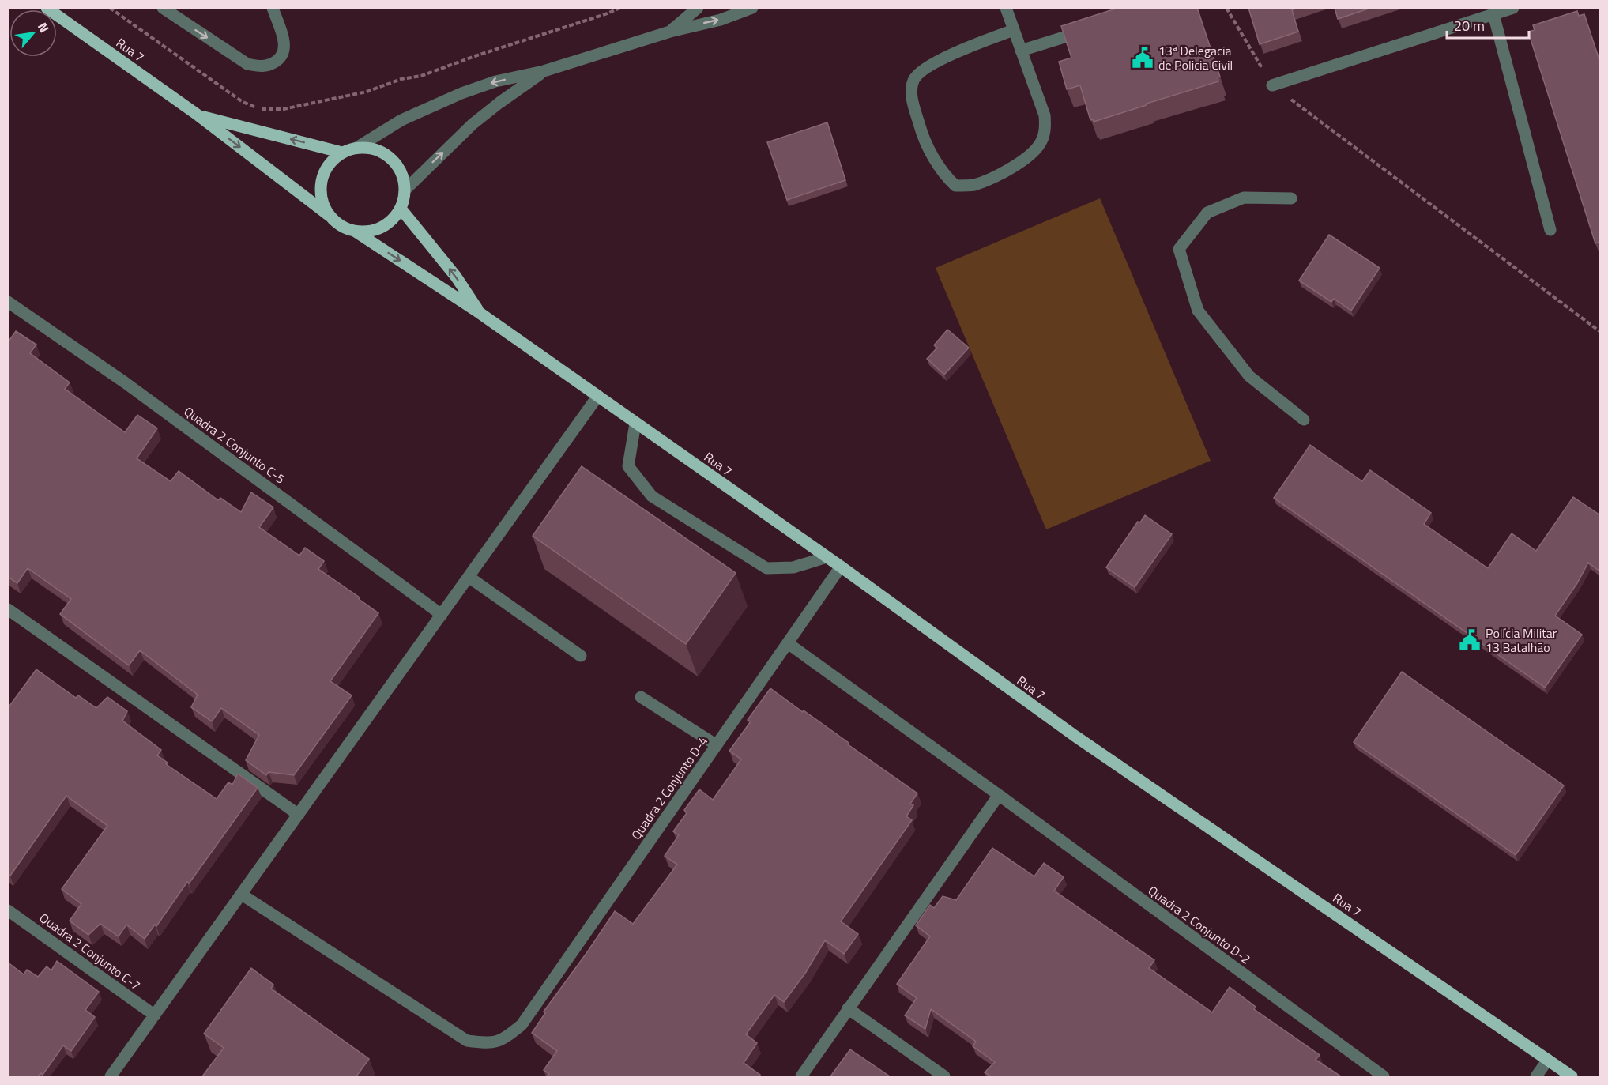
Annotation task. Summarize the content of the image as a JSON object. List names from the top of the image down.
{
  "streets": {
    "main road": ["Rua 7"],
    "street": [
      "Quadra 2 Conjunto C-5",
      "Quadra 2 Conjunto D-4",
      "Quadra 2 Conjunto D-2",
      "Quadra 2 Conjunto C-7"
    ]
  },
  "crossings": [
    ["Rua 7", "Quadra 2 Conjunto D-4"],
    ["Quadra 2 Conjunto D-4", "Quadra 2 Conjunto D-2"]
  ],
  "places": {
    "public building": ["13ª Delegacia de Policia Civil", "Polícia Militar 13 Batalhão"]
  },
  "scale_bar": "20 m",
  "north": "top right"
}
